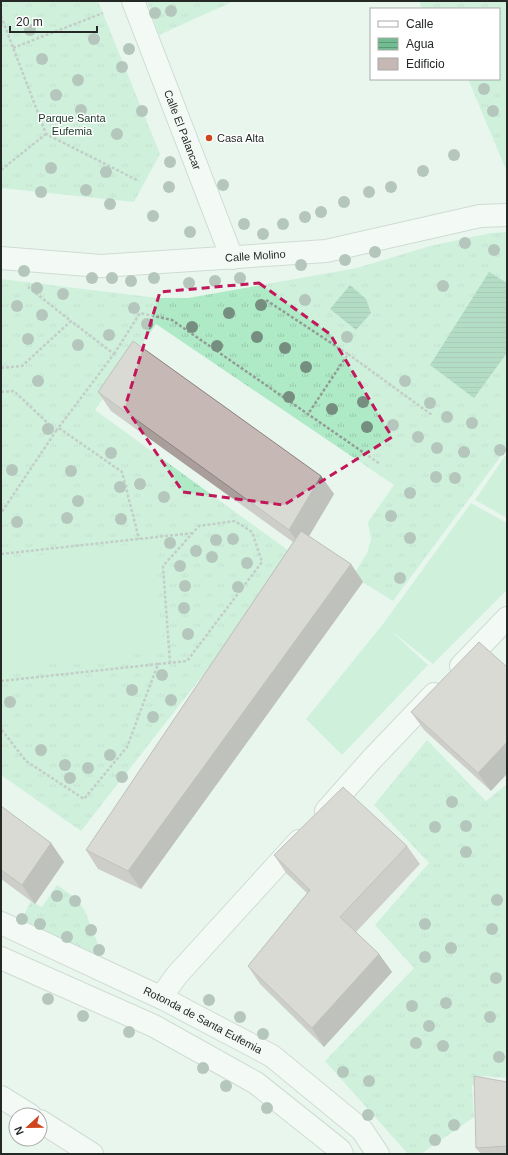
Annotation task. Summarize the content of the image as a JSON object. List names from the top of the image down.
{
  "streets": {
    "street": ["Calle El Palancar", "Calle Molino", "Rotonda de Santa Eufemia"]
  },
  "crossings": [
    ["Calle El Palancar", "Calle Molino"]
  ],
  "parks": ["Parque Santa Eufemia"],
  "places": ["Casa Alta"],
  "legend": ["Calle", "Agua", "Edificio"],
  "scale_bar": "20 m",
  "north": "left"
}
